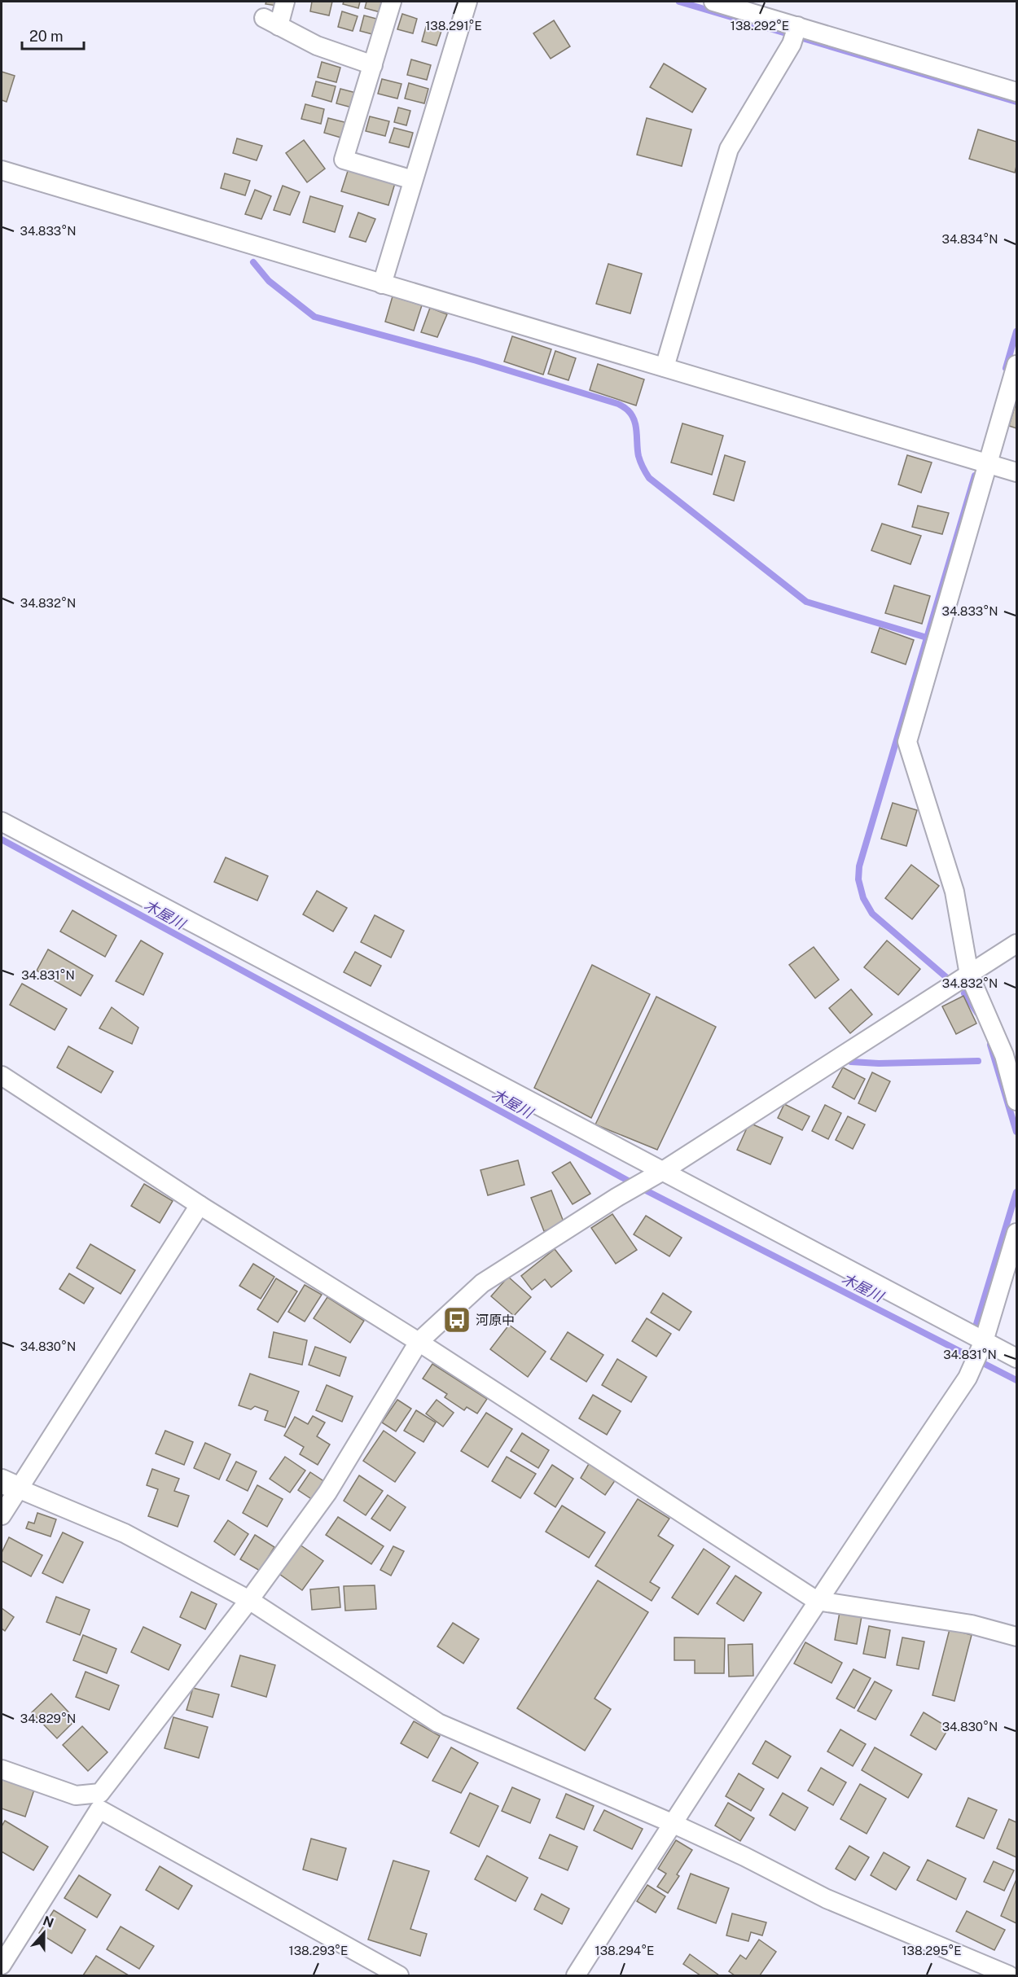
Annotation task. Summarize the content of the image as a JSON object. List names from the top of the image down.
{
  "water": ["木屋川"],
  "places": {
    "bus stop": ["河原中"]
  },
  "scale_bar": "20 m",
  "north": "top",
  "coordinates": [
    "138.291°E",
    "138.292°E",
    "34.833°N",
    "34.834°N",
    "34.832°N",
    "34.831°N",
    "34.830°N",
    "34.829°N",
    "138.293°E",
    "138.294°E",
    "138.295°E"
  ]
}
